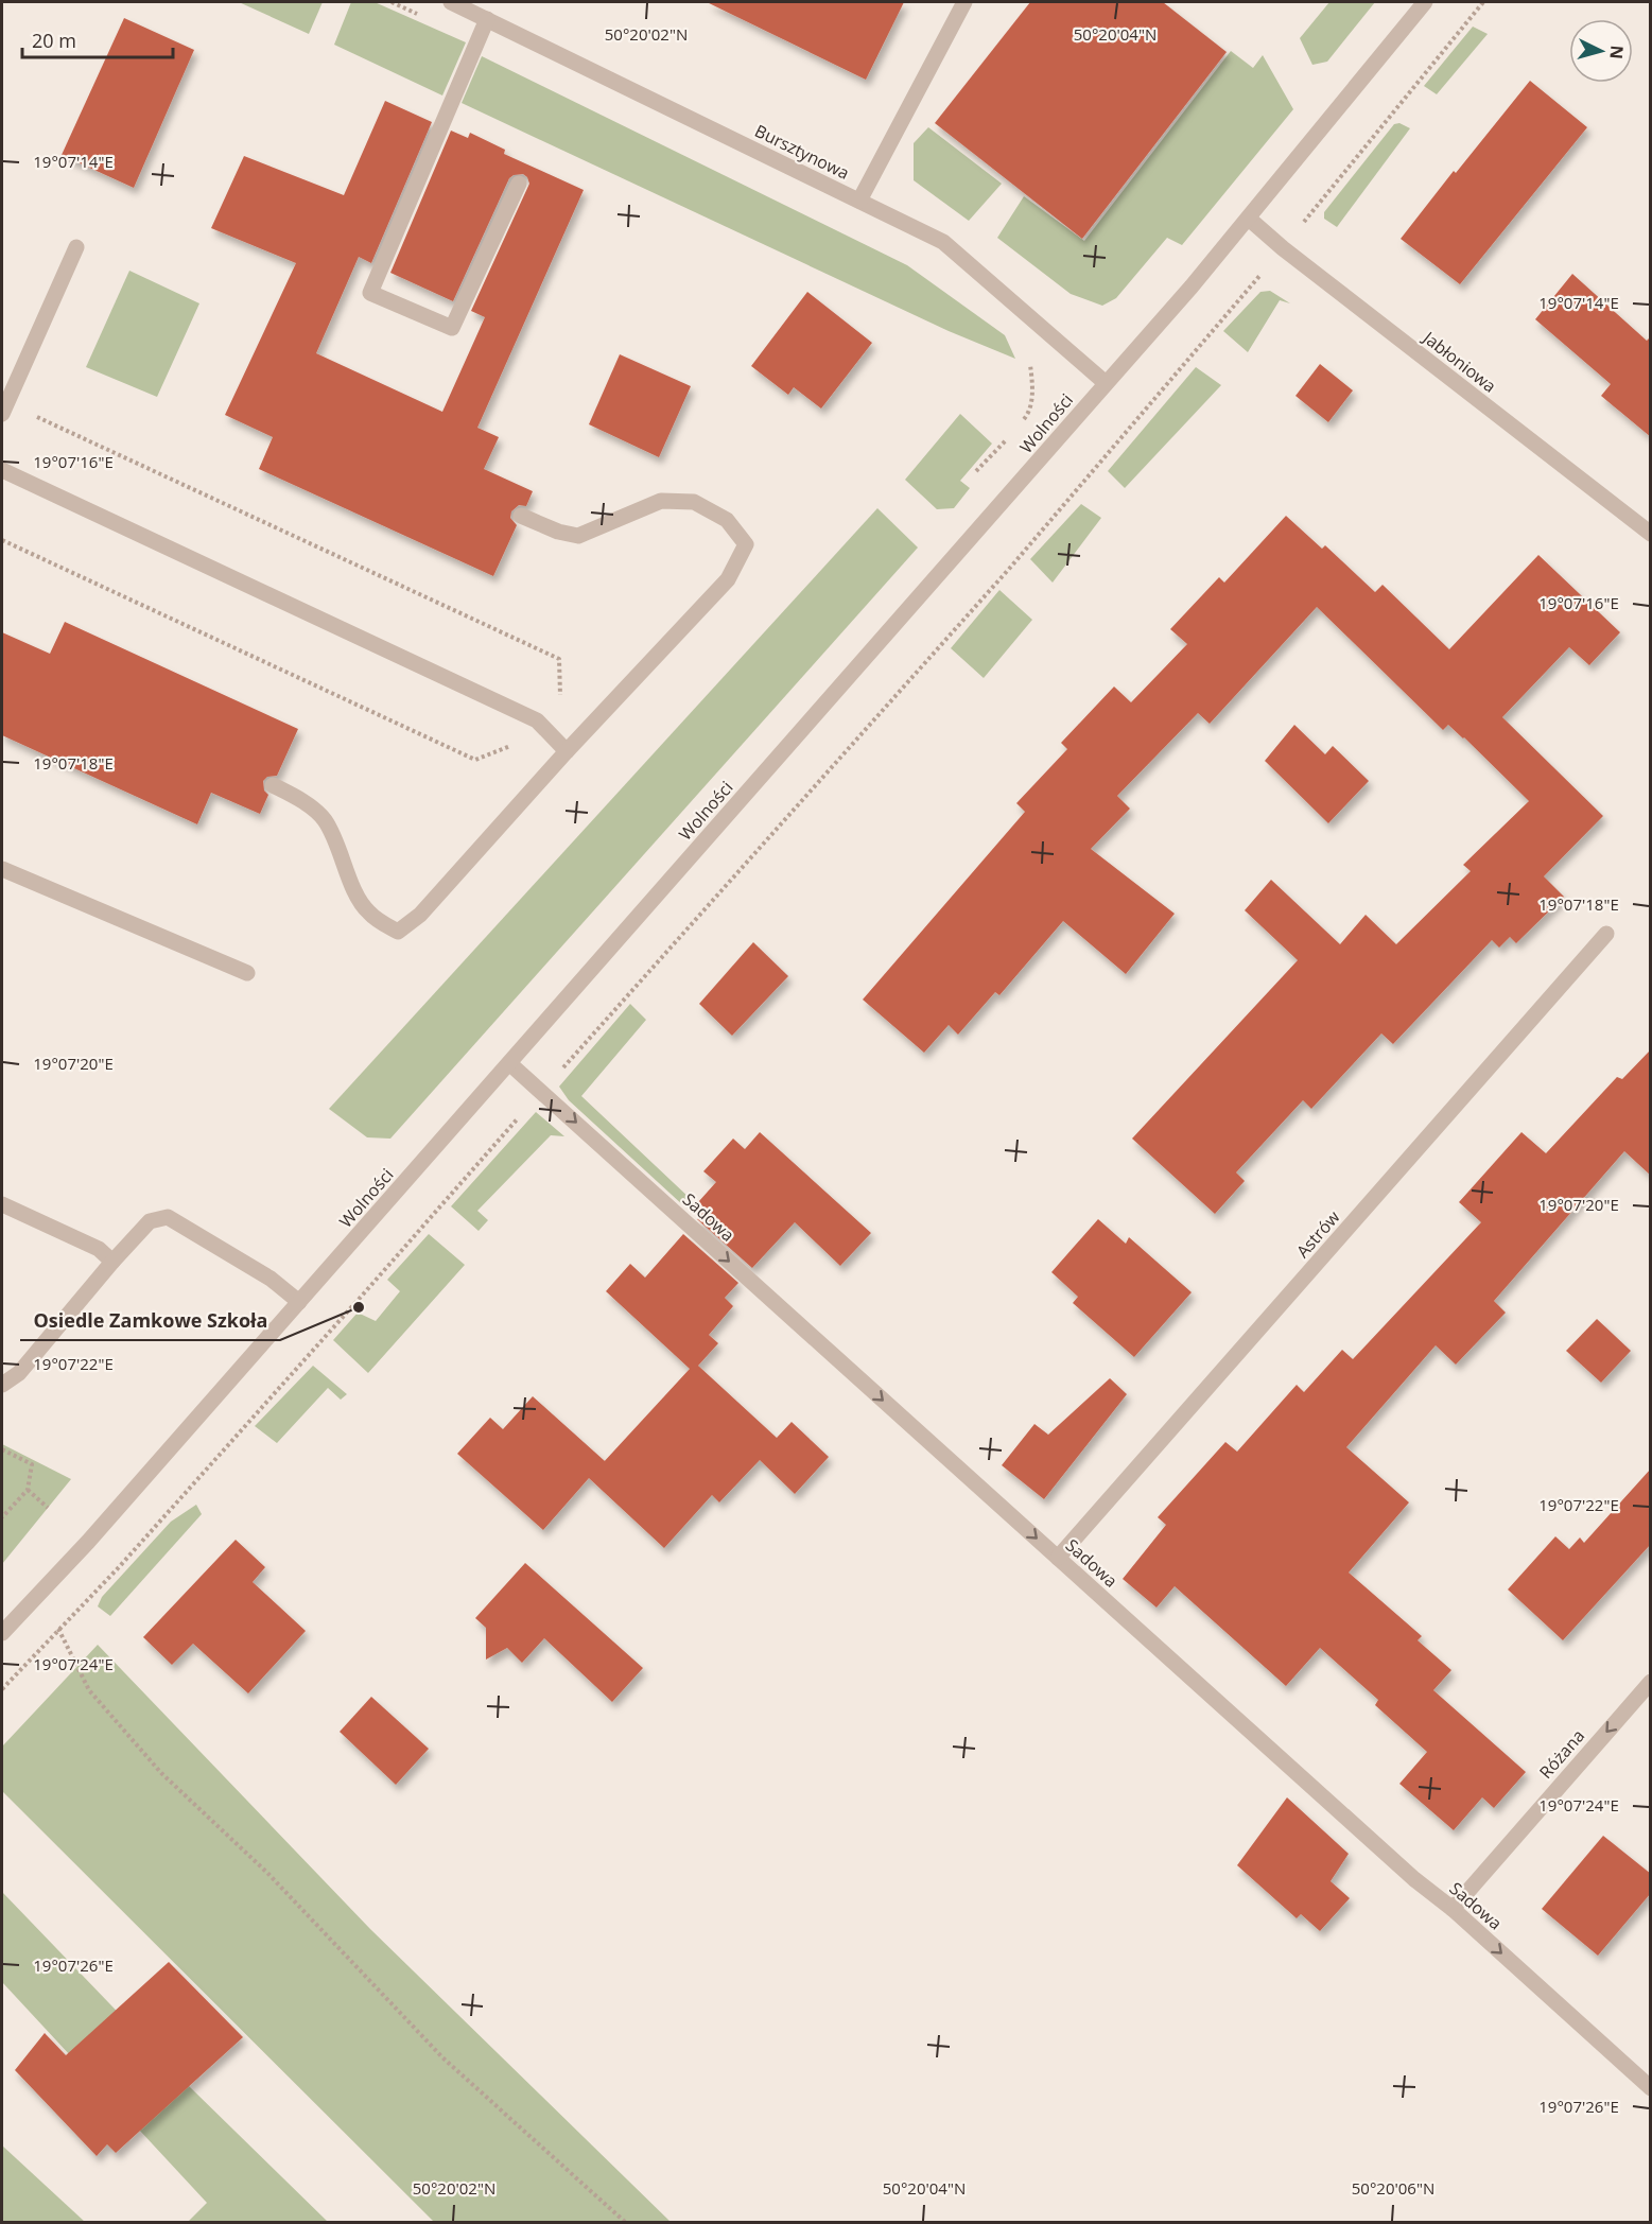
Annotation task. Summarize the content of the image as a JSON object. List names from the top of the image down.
{
  "streets": {
    "street": [
      "Bursztynowa",
      "Jabłoniowa",
      "Wolności",
      "Sadowa",
      "Astrów",
      "Różana"
    ]
  },
  "crossings": [
    ["Bursztynowa", "Wolności"],
    ["Jabłoniowa", "Wolności"],
    ["Wolności", "Sadowa"],
    ["Sadowa", "Astrów"],
    ["Sadowa", "Różana"]
  ],
  "one_way": ["Sadowa", "Różana"],
  "places": ["Osiedle Zamkowe Szkoła"],
  "scale_bar": "20 m",
  "north": "right",
  "coordinates": [
    "50°20'02\"N",
    "50°20'04\"N",
    "19°07'14\"E",
    "19°07'16\"E",
    "19°07'18\"E",
    "19°07'20\"E",
    "19°07'22\"E",
    "19°07'24\"E",
    "19°07'26\"E",
    "50°20'06\"N"
  ]
}
